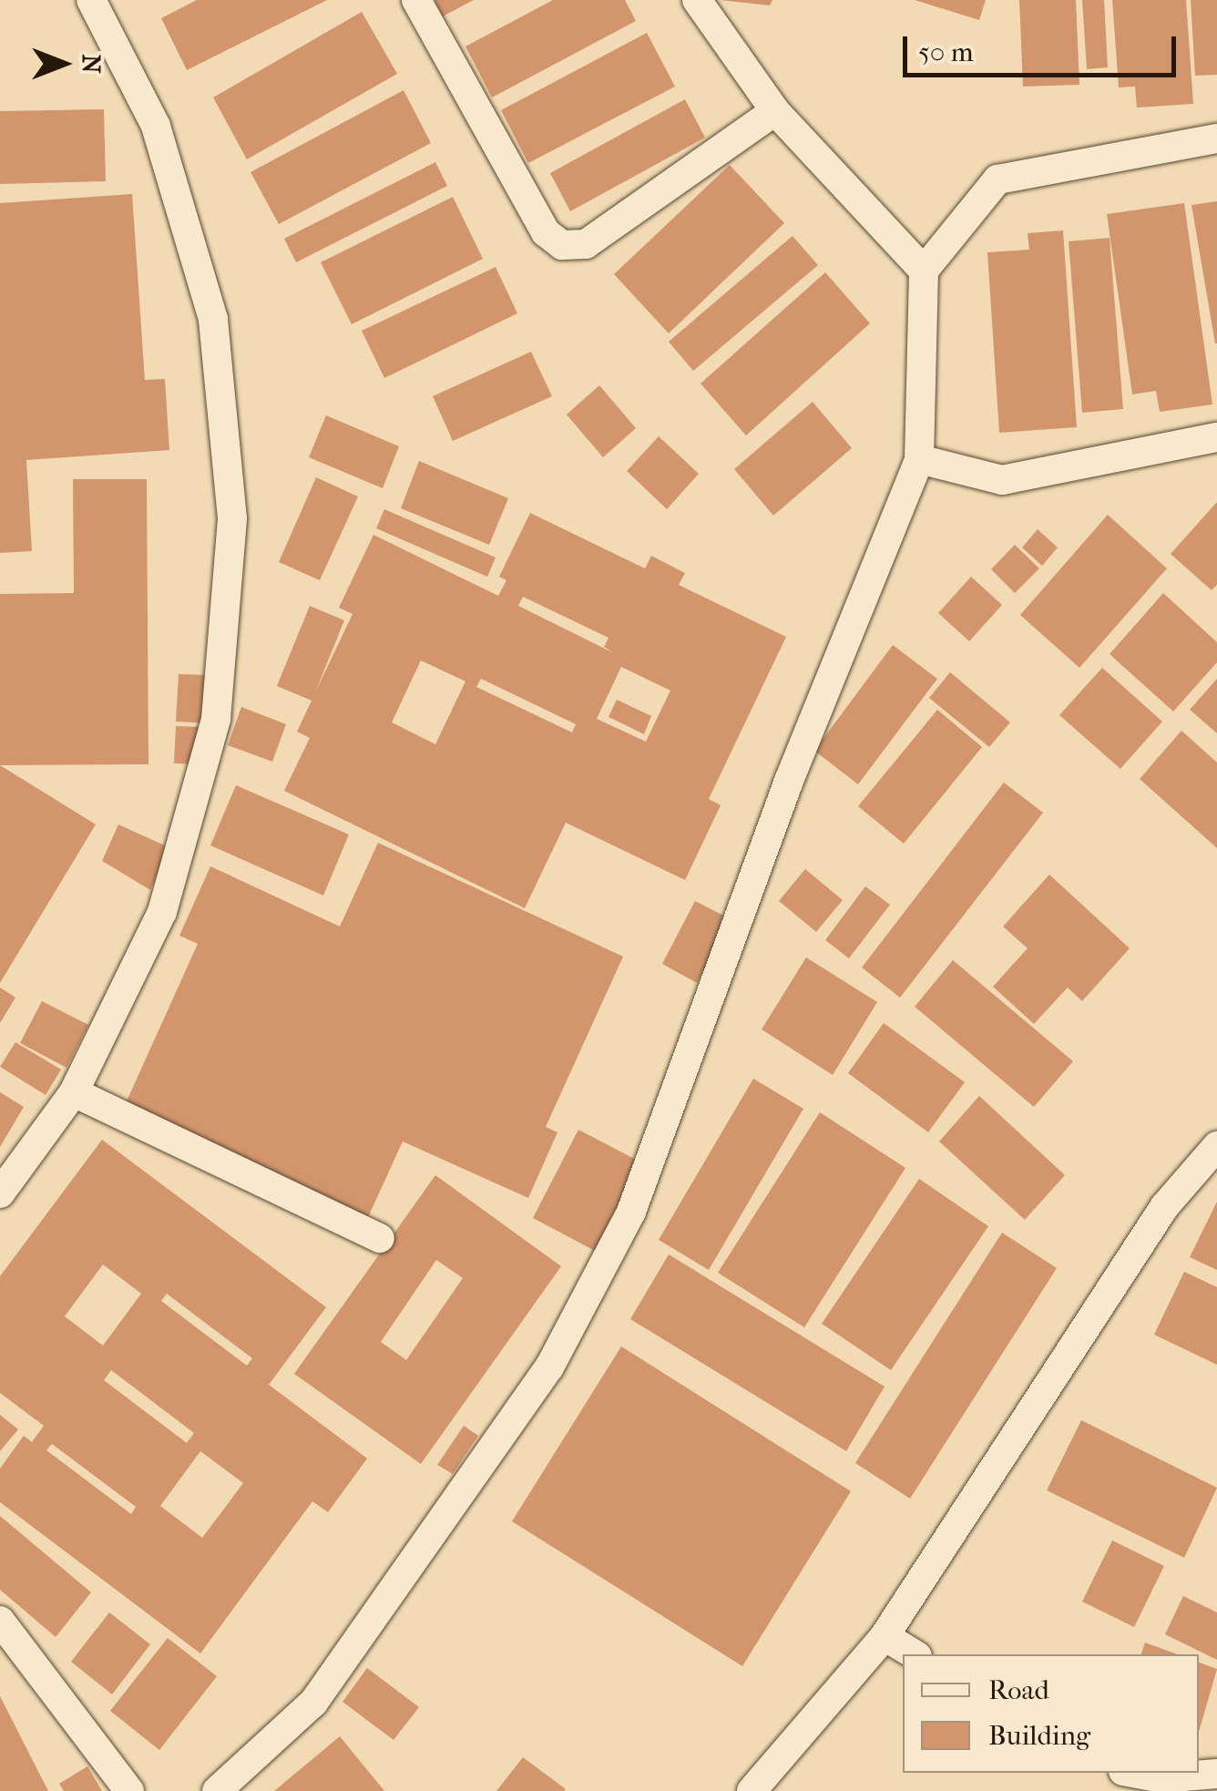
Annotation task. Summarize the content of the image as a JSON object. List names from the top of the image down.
{
  "legend": ["Road", "Building"],
  "scale_bar": "50 m",
  "north": "right"
}
